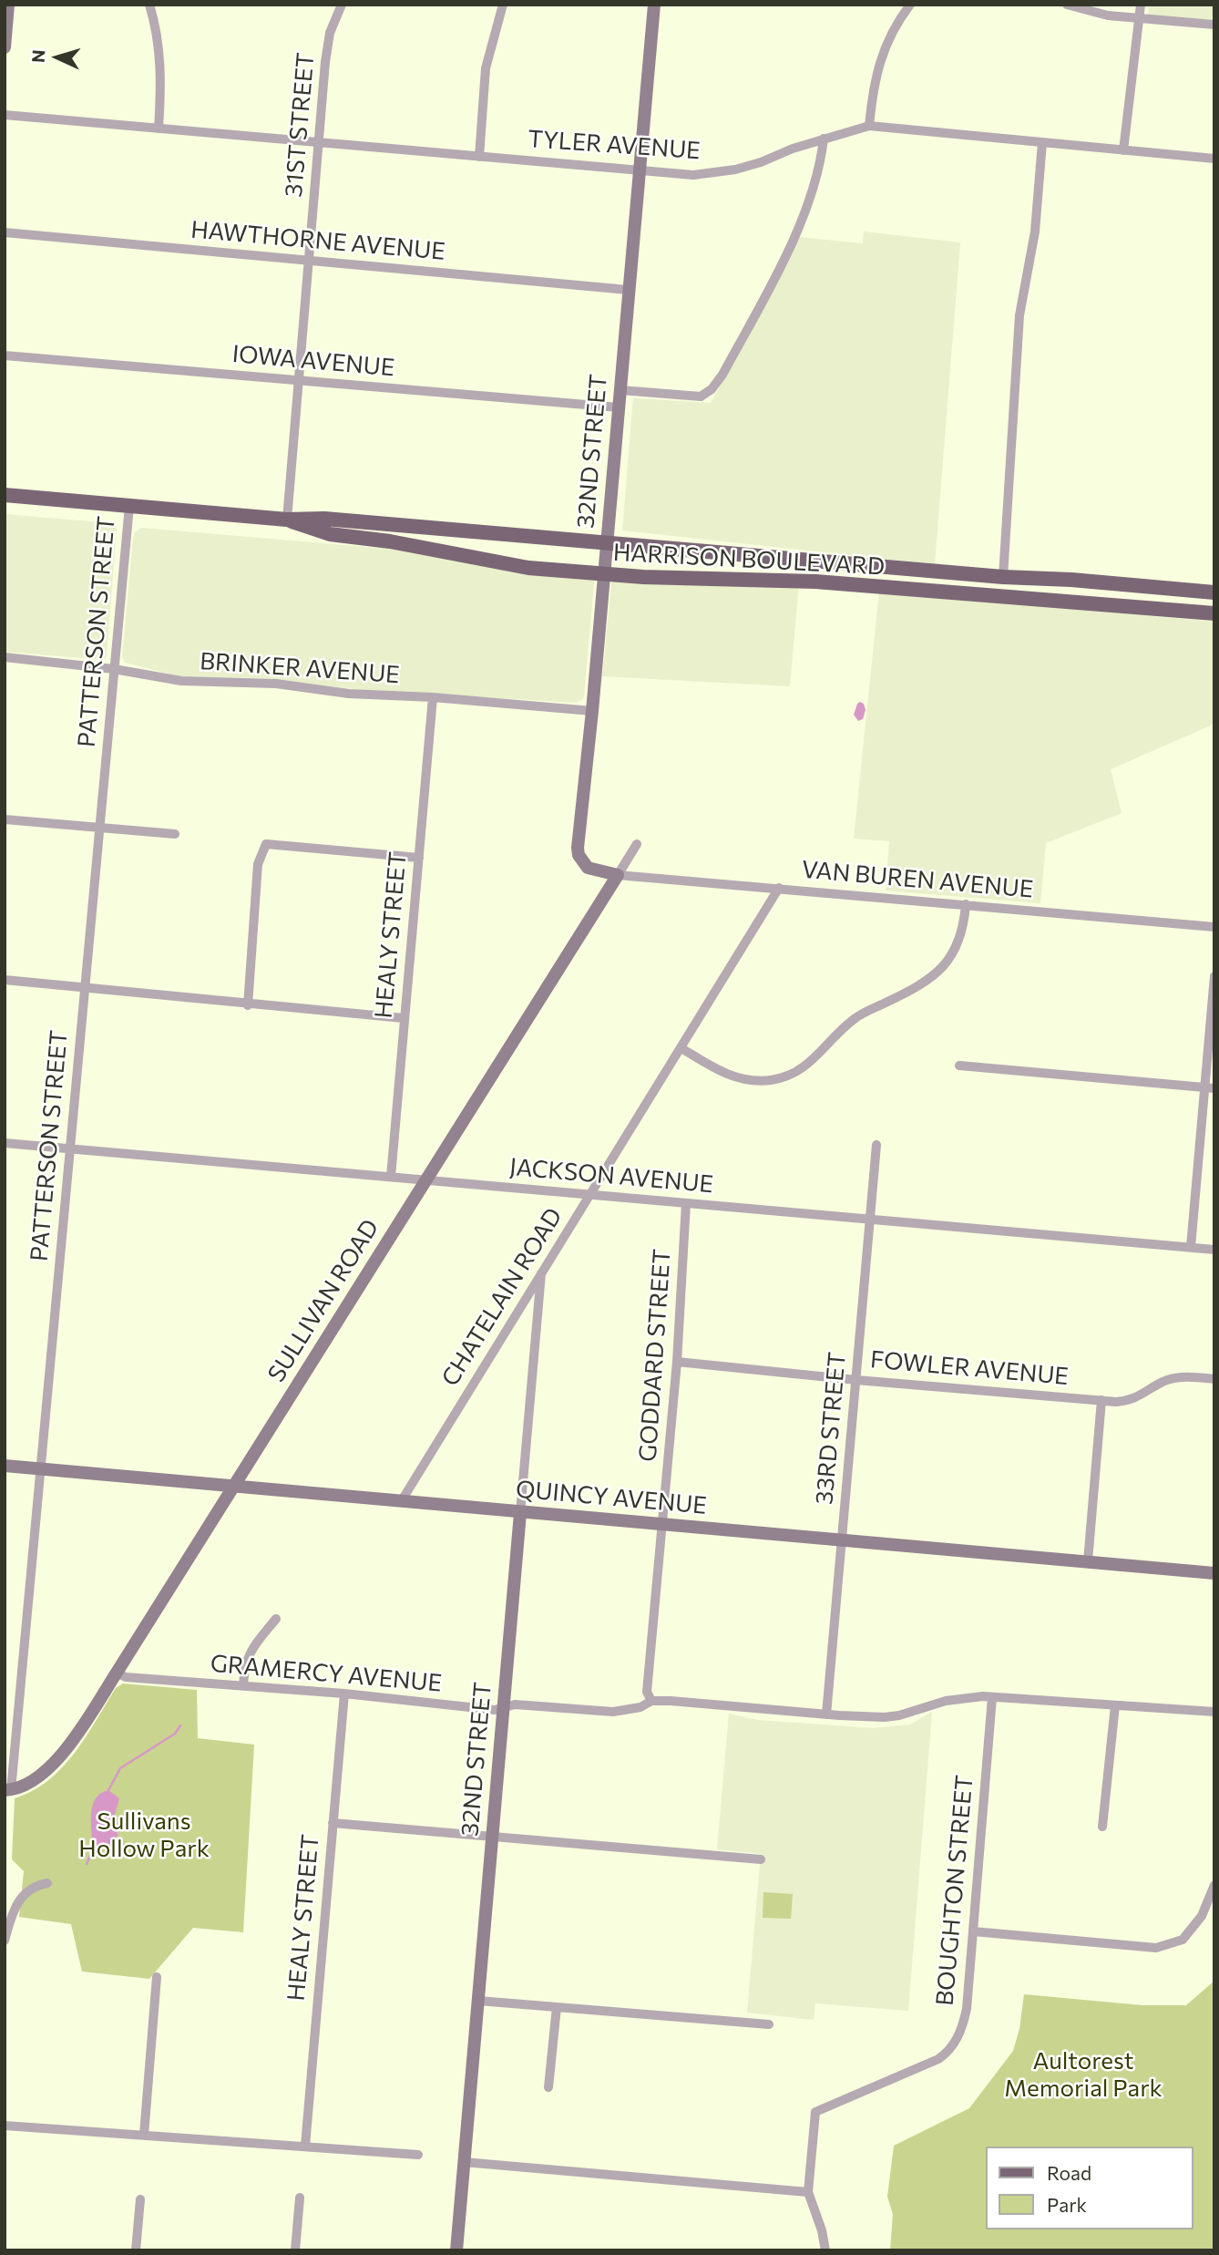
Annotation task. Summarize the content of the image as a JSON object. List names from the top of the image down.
{
  "streets": {
    "main road": ["HARRISON BOULEVARD"],
    "street": [
      "31ST STREET",
      "TYLER AVENUE",
      "HAWTHORNE AVENUE",
      "IOWA AVENUE",
      "32ND STREET",
      "PATTERSON STREET",
      "BRINKER AVENUE",
      "VAN BUREN AVENUE",
      "HEALY STREET",
      "JACKSON AVENUE",
      "CHATELAIN ROAD",
      "SULLIVAN ROAD",
      "GODDARD STREET",
      "FOWLER AVENUE",
      "33RD STREET",
      "QUINCY AVENUE",
      "GRAMERCY AVENUE",
      "BOUGHTON STREET"
    ]
  },
  "crossings": [
    ["31ST STREET", "TYLER AVENUE"],
    ["31ST STREET", "HAWTHORNE AVENUE"],
    ["31ST STREET", "IOWA AVENUE"],
    ["31ST STREET", "HARRISON BOULEVARD"],
    ["TYLER AVENUE", "32ND STREET"],
    ["HAWTHORNE AVENUE", "32ND STREET"],
    ["IOWA AVENUE", "32ND STREET"],
    ["32ND STREET", "HARRISON BOULEVARD"],
    ["32ND STREET", "BRINKER AVENUE"],
    ["32ND STREET", "VAN BUREN AVENUE"],
    ["32ND STREET", "CHATELAIN ROAD"],
    ["32ND STREET", "SULLIVAN ROAD"],
    ["32ND STREET", "QUINCY AVENUE"],
    ["32ND STREET", "GRAMERCY AVENUE"],
    ["HARRISON BOULEVARD", "PATTERSON STREET"],
    ["PATTERSON STREET", "BRINKER AVENUE"],
    ["PATTERSON STREET", "JACKSON AVENUE"],
    ["PATTERSON STREET", "SULLIVAN ROAD"],
    ["PATTERSON STREET", "QUINCY AVENUE"],
    ["BRINKER AVENUE", "HEALY STREET"],
    ["VAN BUREN AVENUE", "CHATELAIN ROAD"],
    ["VAN BUREN AVENUE", "SULLIVAN ROAD"],
    ["HEALY STREET", "JACKSON AVENUE"],
    ["HEALY STREET", "GRAMERCY AVENUE"],
    ["JACKSON AVENUE", "CHATELAIN ROAD"],
    ["JACKSON AVENUE", "SULLIVAN ROAD"],
    ["JACKSON AVENUE", "GODDARD STREET"],
    ["JACKSON AVENUE", "33RD STREET"],
    ["CHATELAIN ROAD", "QUINCY AVENUE"],
    ["SULLIVAN ROAD", "QUINCY AVENUE"],
    ["SULLIVAN ROAD", "GRAMERCY AVENUE"],
    ["GODDARD STREET", "FOWLER AVENUE"],
    ["GODDARD STREET", "QUINCY AVENUE"],
    ["GODDARD STREET", "GRAMERCY AVENUE"],
    ["FOWLER AVENUE", "33RD STREET"],
    ["33RD STREET", "QUINCY AVENUE"],
    ["33RD STREET", "GRAMERCY AVENUE"],
    ["GRAMERCY AVENUE", "BOUGHTON STREET"]
  ],
  "parks": ["Sullivans Hollow Park", "Aultorest Memorial Park"],
  "legend": ["Road", "Park"],
  "north": "left"
}
